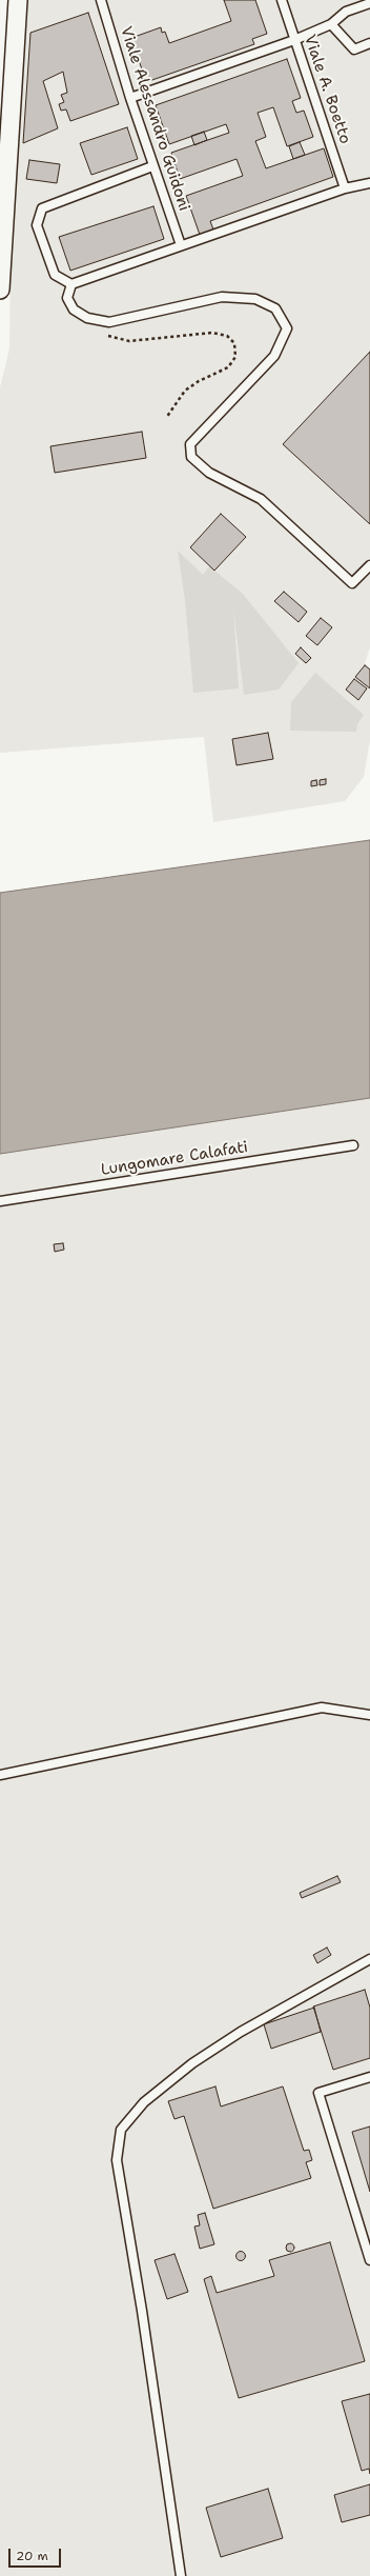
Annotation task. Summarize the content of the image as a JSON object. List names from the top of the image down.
{
  "streets": {
    "lane": ["Viale A. Boetto", "Viale Alessandro Guidoni", "Lungomare Calafati"]
  },
  "scale_bar": "20 m"
}
